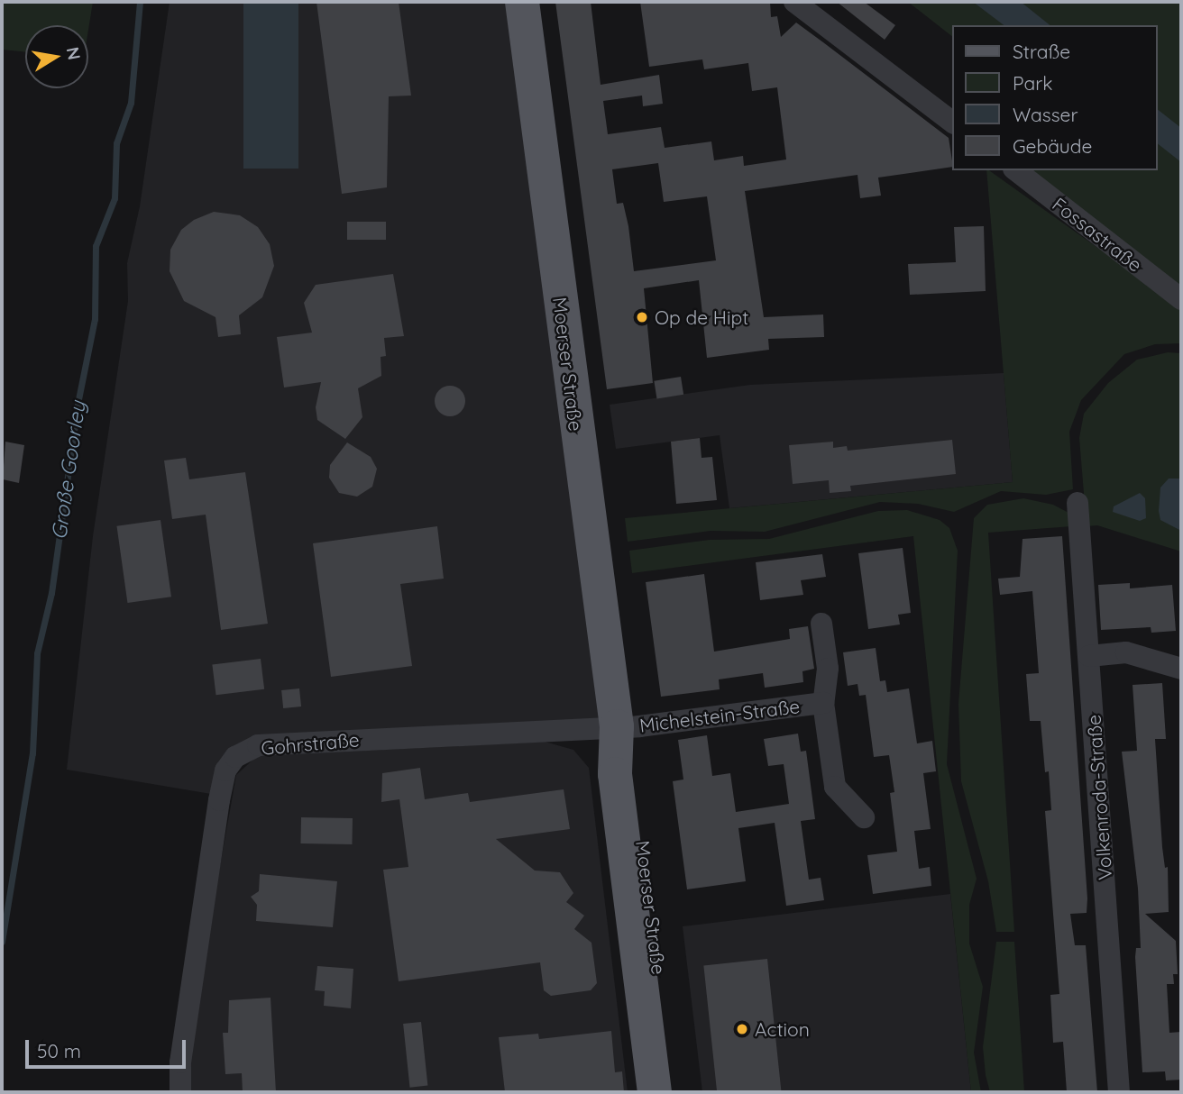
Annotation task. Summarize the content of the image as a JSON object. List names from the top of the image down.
{
  "streets": {
    "main road": ["Moerser Straße"],
    "street": [
      "Fossastraße",
      "Michelstein-Straße",
      "Gohrstraße",
      "Volkenroda-Straße"
    ]
  },
  "crossings": [
    ["Moerser Straße", "Michelstein-Straße"],
    ["Moerser Straße", "Gohrstraße"],
    ["Michelstein-Straße", "Gohrstraße"]
  ],
  "water": ["Große Goorley"],
  "places": ["Op de Hipt", "Action"],
  "legend": [
    "Straße",
    "Park",
    "Wasser",
    "Gebäude"
  ],
  "scale_bar": "50 m",
  "north": "right"
}
